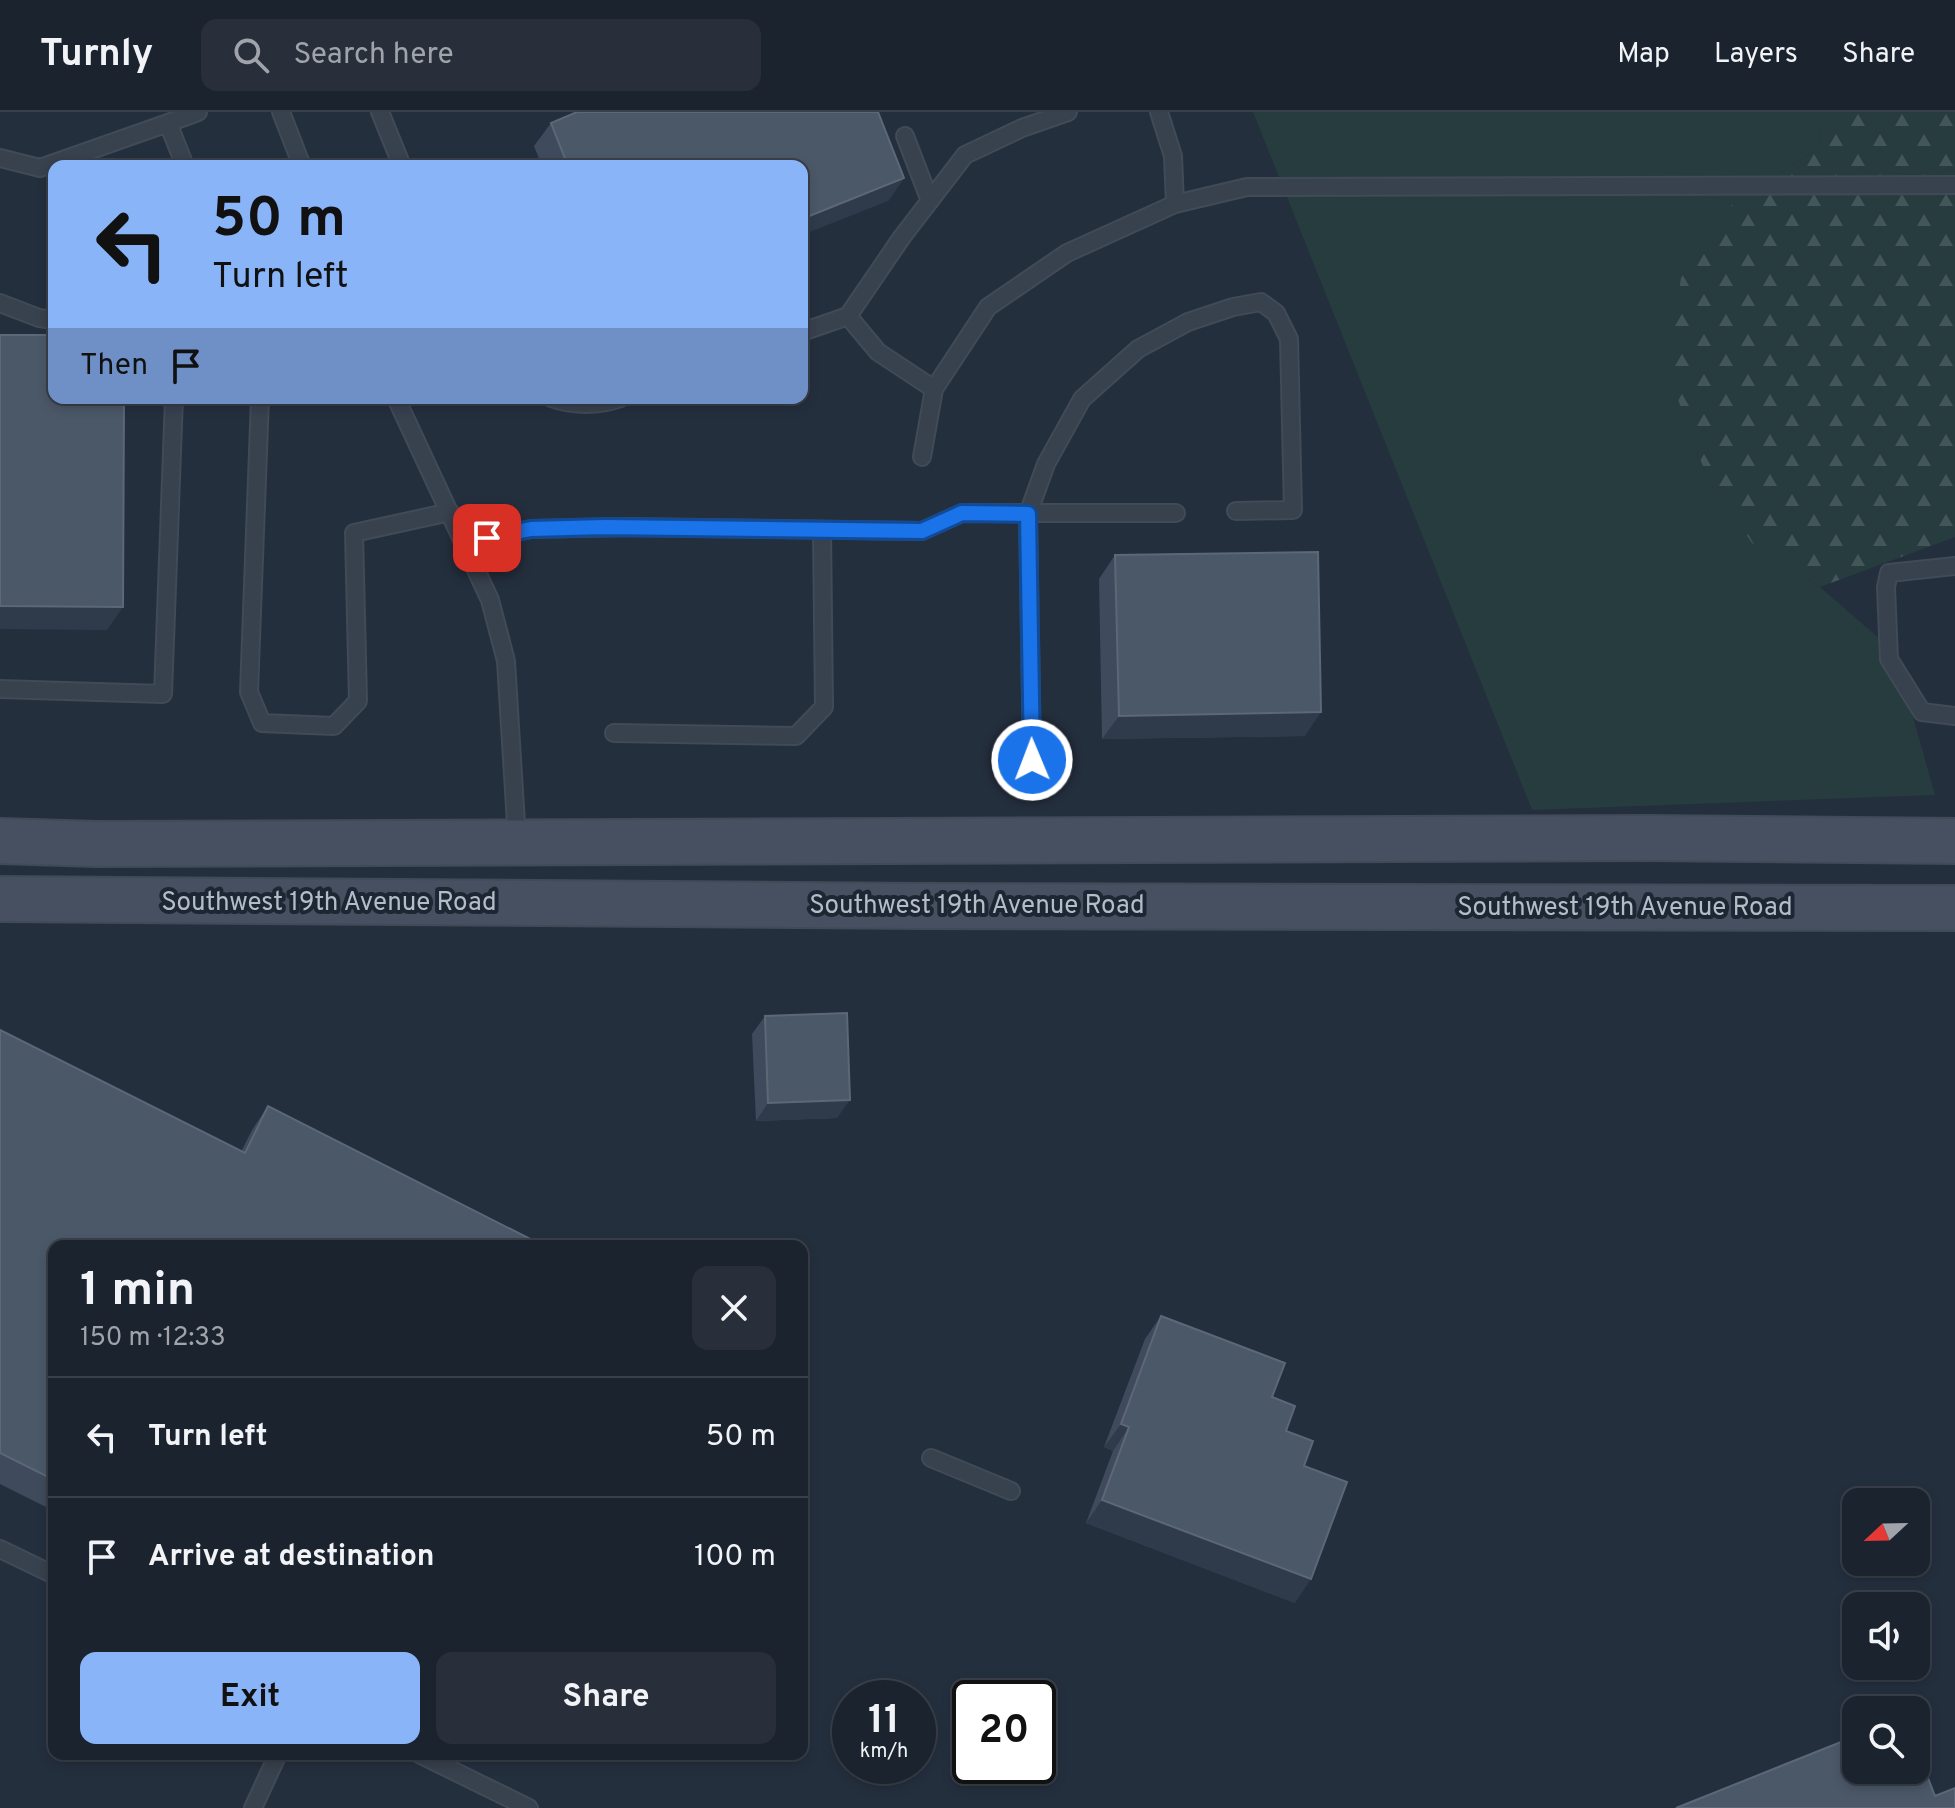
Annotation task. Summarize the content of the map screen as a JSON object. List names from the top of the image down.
{
  "streets": {
    "main road": ["Southwest 19th Avenue Road"]
  },
  "north": "left",
  "page": {
    "header": "Turnly",
    "search": "Search here",
    "nav": ["Map", "Layers", "Share"],
    "turn": ["50 m", "Turn left"],
    "then": "Then",
    "heading": ["1 min", "150 m · 12:33"],
    "list": [
      {
        "name": "Turn left",
        "value": "50 m"
      },
      {
        "name": "Arrive at destination",
        "value": "100 m"
      }
    ],
    "buttons": ["Exit", "Share"],
    "speed": "11 km/h",
    "limit": "20"
  }
}
